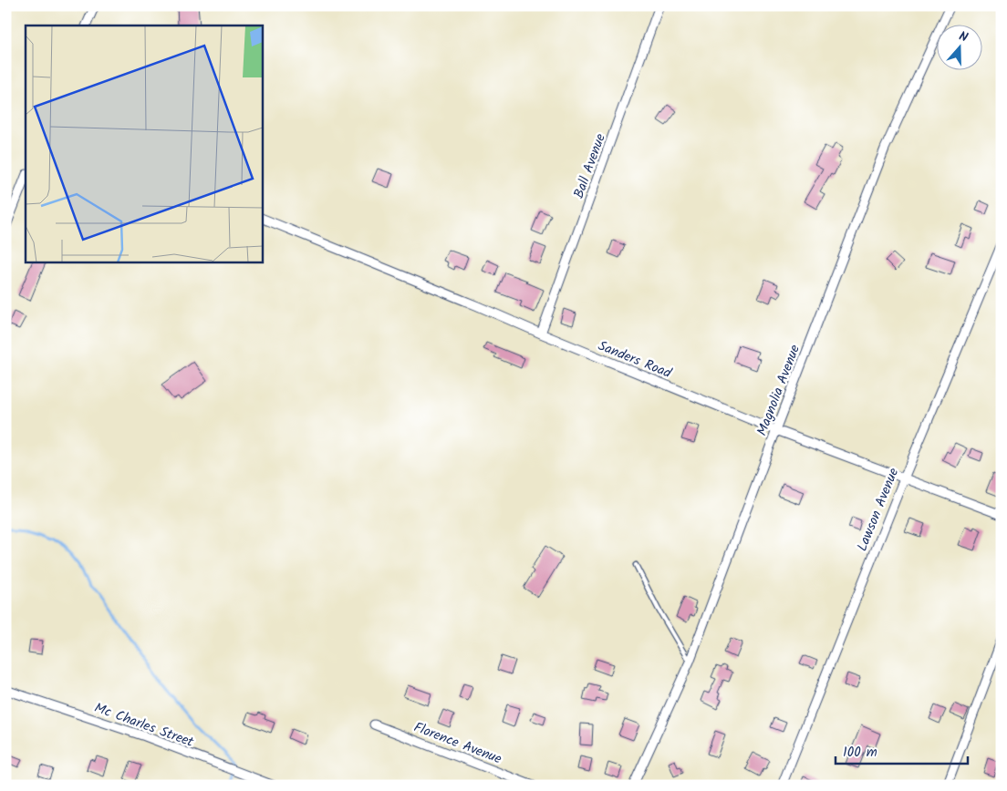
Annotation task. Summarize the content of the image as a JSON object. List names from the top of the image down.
{
  "streets": {
    "street": [
      "Ball Avenue",
      "Sanders Road",
      "Magnolia Avenue",
      "Lawson Avenue",
      "Mc Charles Street",
      "Florence Avenue"
    ]
  },
  "crossings": [
    ["Ball Avenue", "Sanders Road"],
    ["Sanders Road", "Magnolia Avenue"],
    ["Sanders Road", "Lawson Avenue"]
  ],
  "scale_bar": "100 m",
  "north": "top"
}
